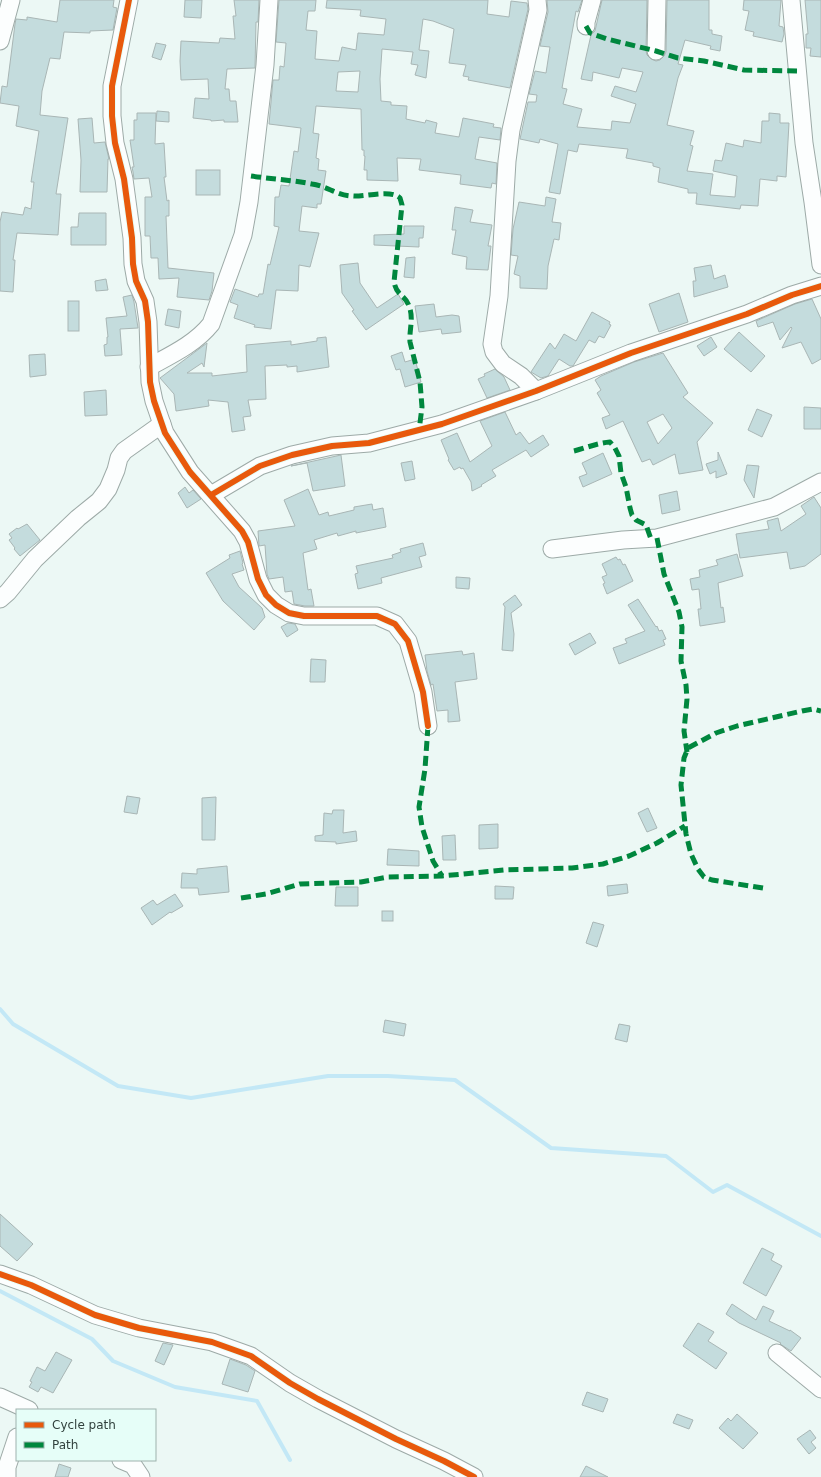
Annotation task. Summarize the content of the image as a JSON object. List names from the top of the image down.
{
  "legend": ["Cycle path", "Path"]
}
